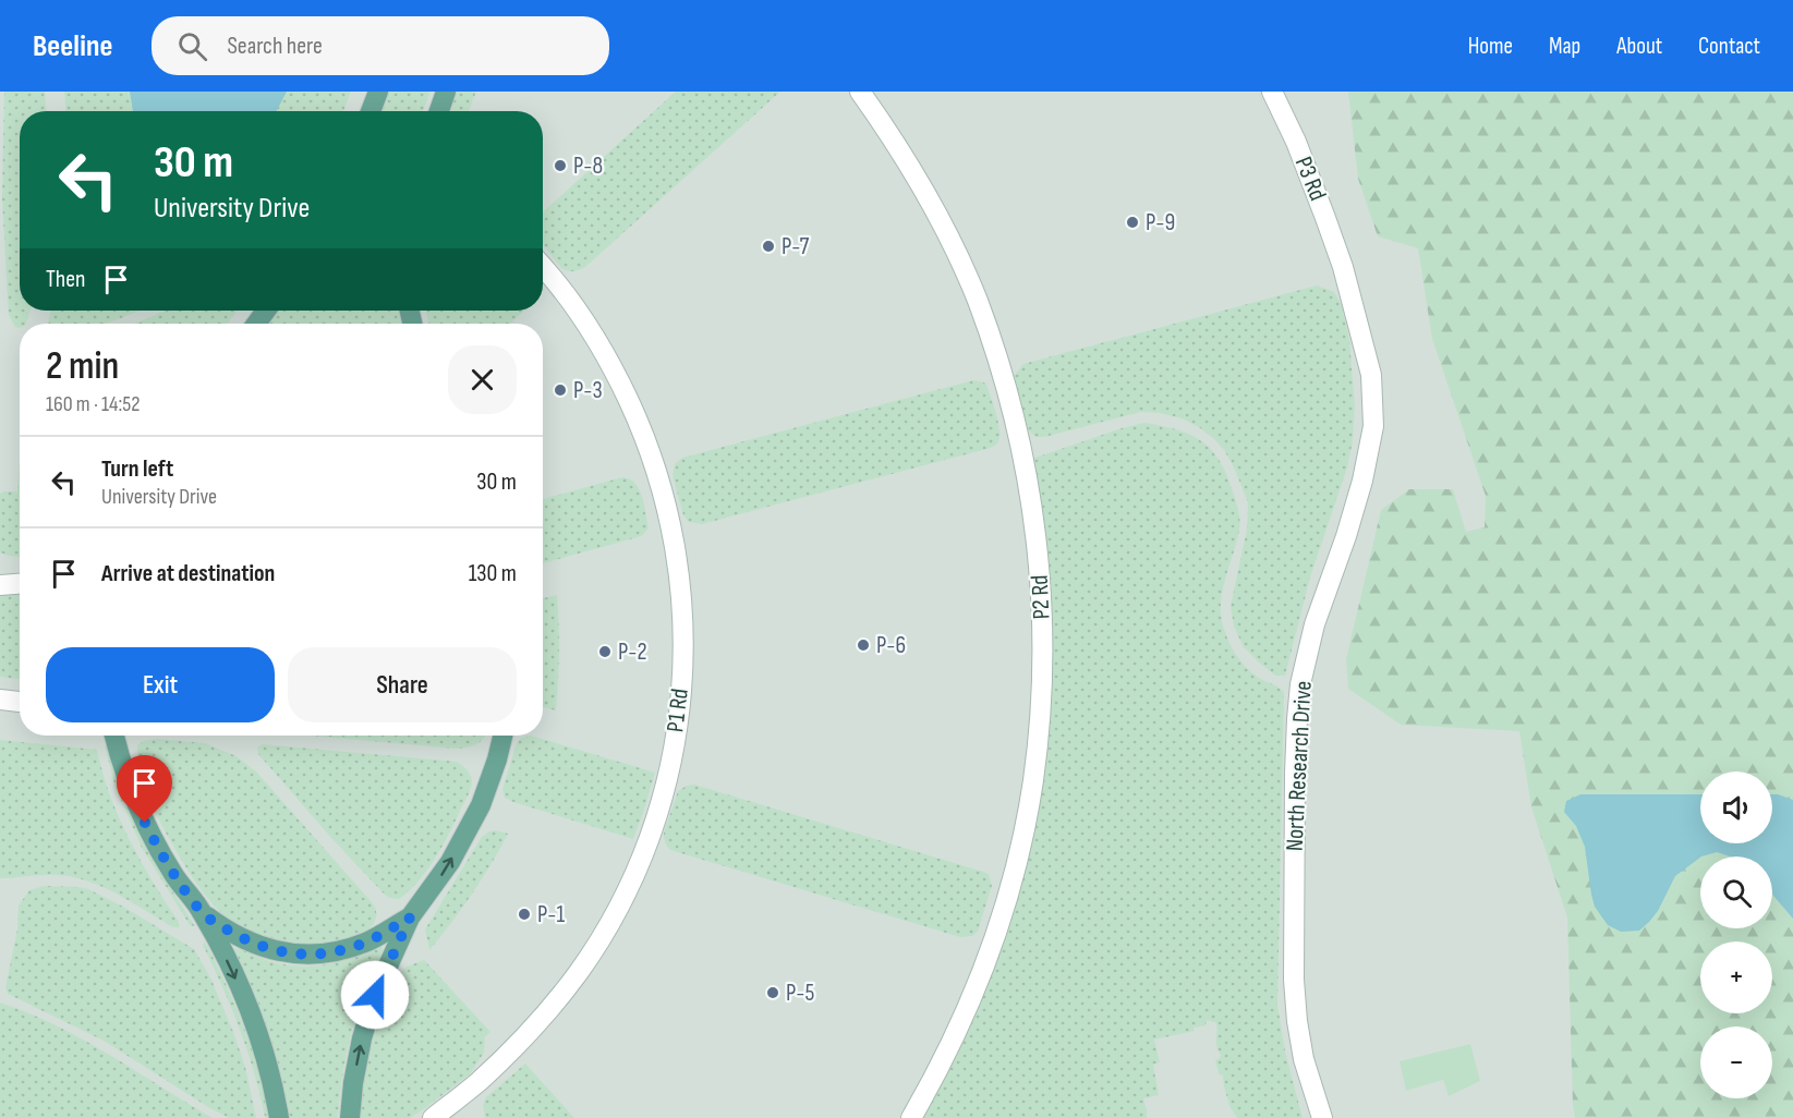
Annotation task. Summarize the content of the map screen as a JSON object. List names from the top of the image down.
{
  "streets": {
    "street": [
      "P3 Rd",
      "P2 Rd",
      "P1 Rd",
      "North Research Drive"
    ]
  },
  "crossings": [
    ["P3 Rd", "North Research Drive"]
  ],
  "places": [
    "P-8",
    "P-9",
    "P-7",
    "P-3",
    "P-6",
    "P-2",
    "P-1",
    "P-5"
  ],
  "page": {
    "header": "Beeline",
    "search": "Search here",
    "nav": [
      "Home",
      "Map",
      "About",
      "Contact"
    ],
    "turn": ["30 m", "University Drive"],
    "then": "Then",
    "heading": ["2 min", "160 m · 14:52"],
    "list": [
      {
        "name": "Turn left",
        "note": "University Drive",
        "value": "30 m"
      },
      {
        "name": "Arrive at destination",
        "value": "130 m"
      }
    ],
    "buttons": ["Exit", "Share"],
    "map_buttons": ["+", "−"]
  }
}
